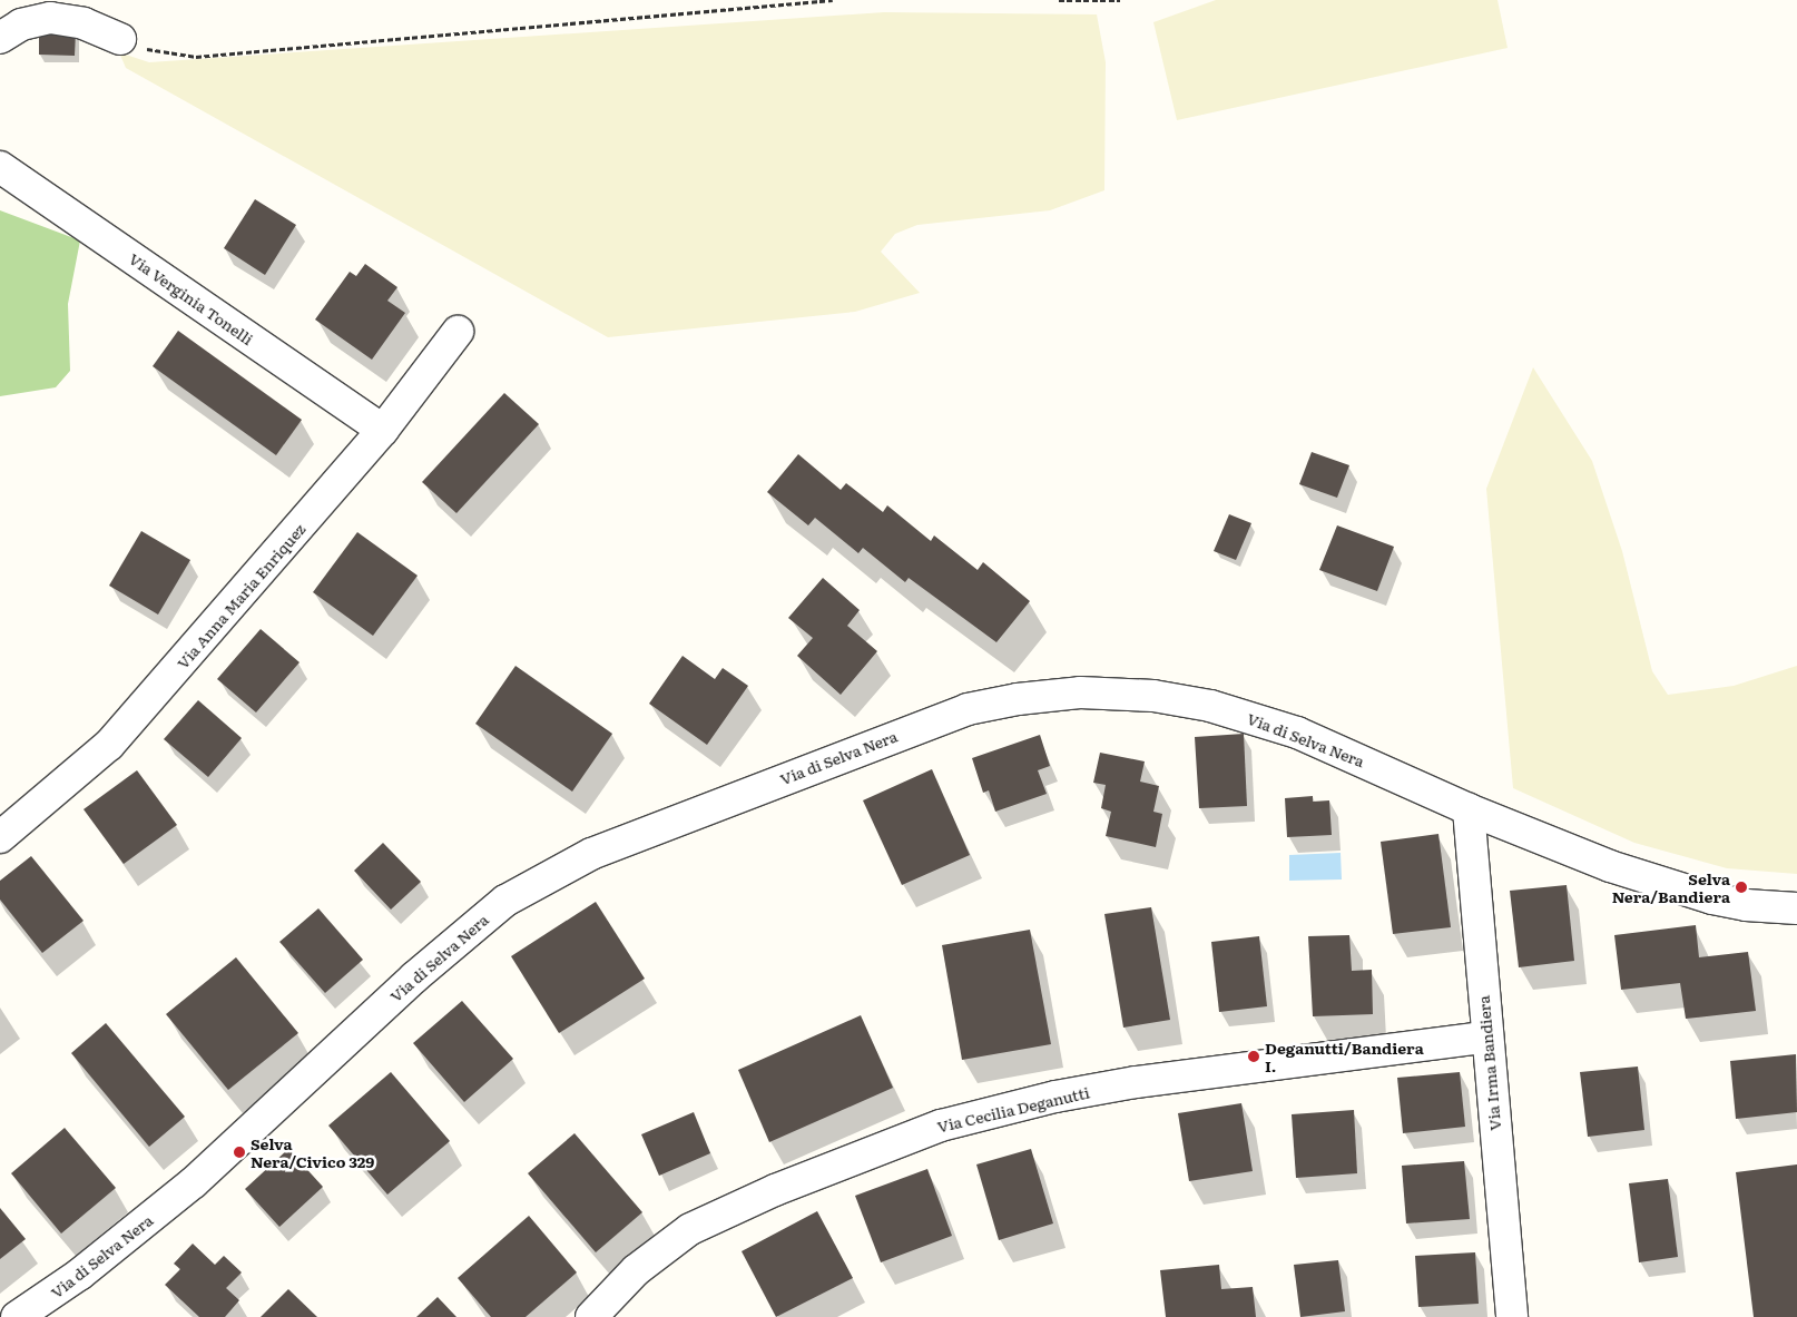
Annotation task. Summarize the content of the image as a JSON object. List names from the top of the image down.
{
  "streets": {
    "street": [
      "Via Verginia Tonelli",
      "Via Anna Maria Enriquez",
      "Via di Selva Nera",
      "Via Irma Bandiera",
      "Via Cecilia Deganutti"
    ]
  },
  "crossings": [
    ["Via Verginia Tonelli", "Via Anna Maria Enriquez"],
    ["Via di Selva Nera", "Via Irma Bandiera"],
    ["Via Irma Bandiera", "Via Cecilia Deganutti"]
  ],
  "places": ["Selva Nera/Bandiera", "Deganutti/Bandiera I.", "Selva Nera/Civico 329"]
}
